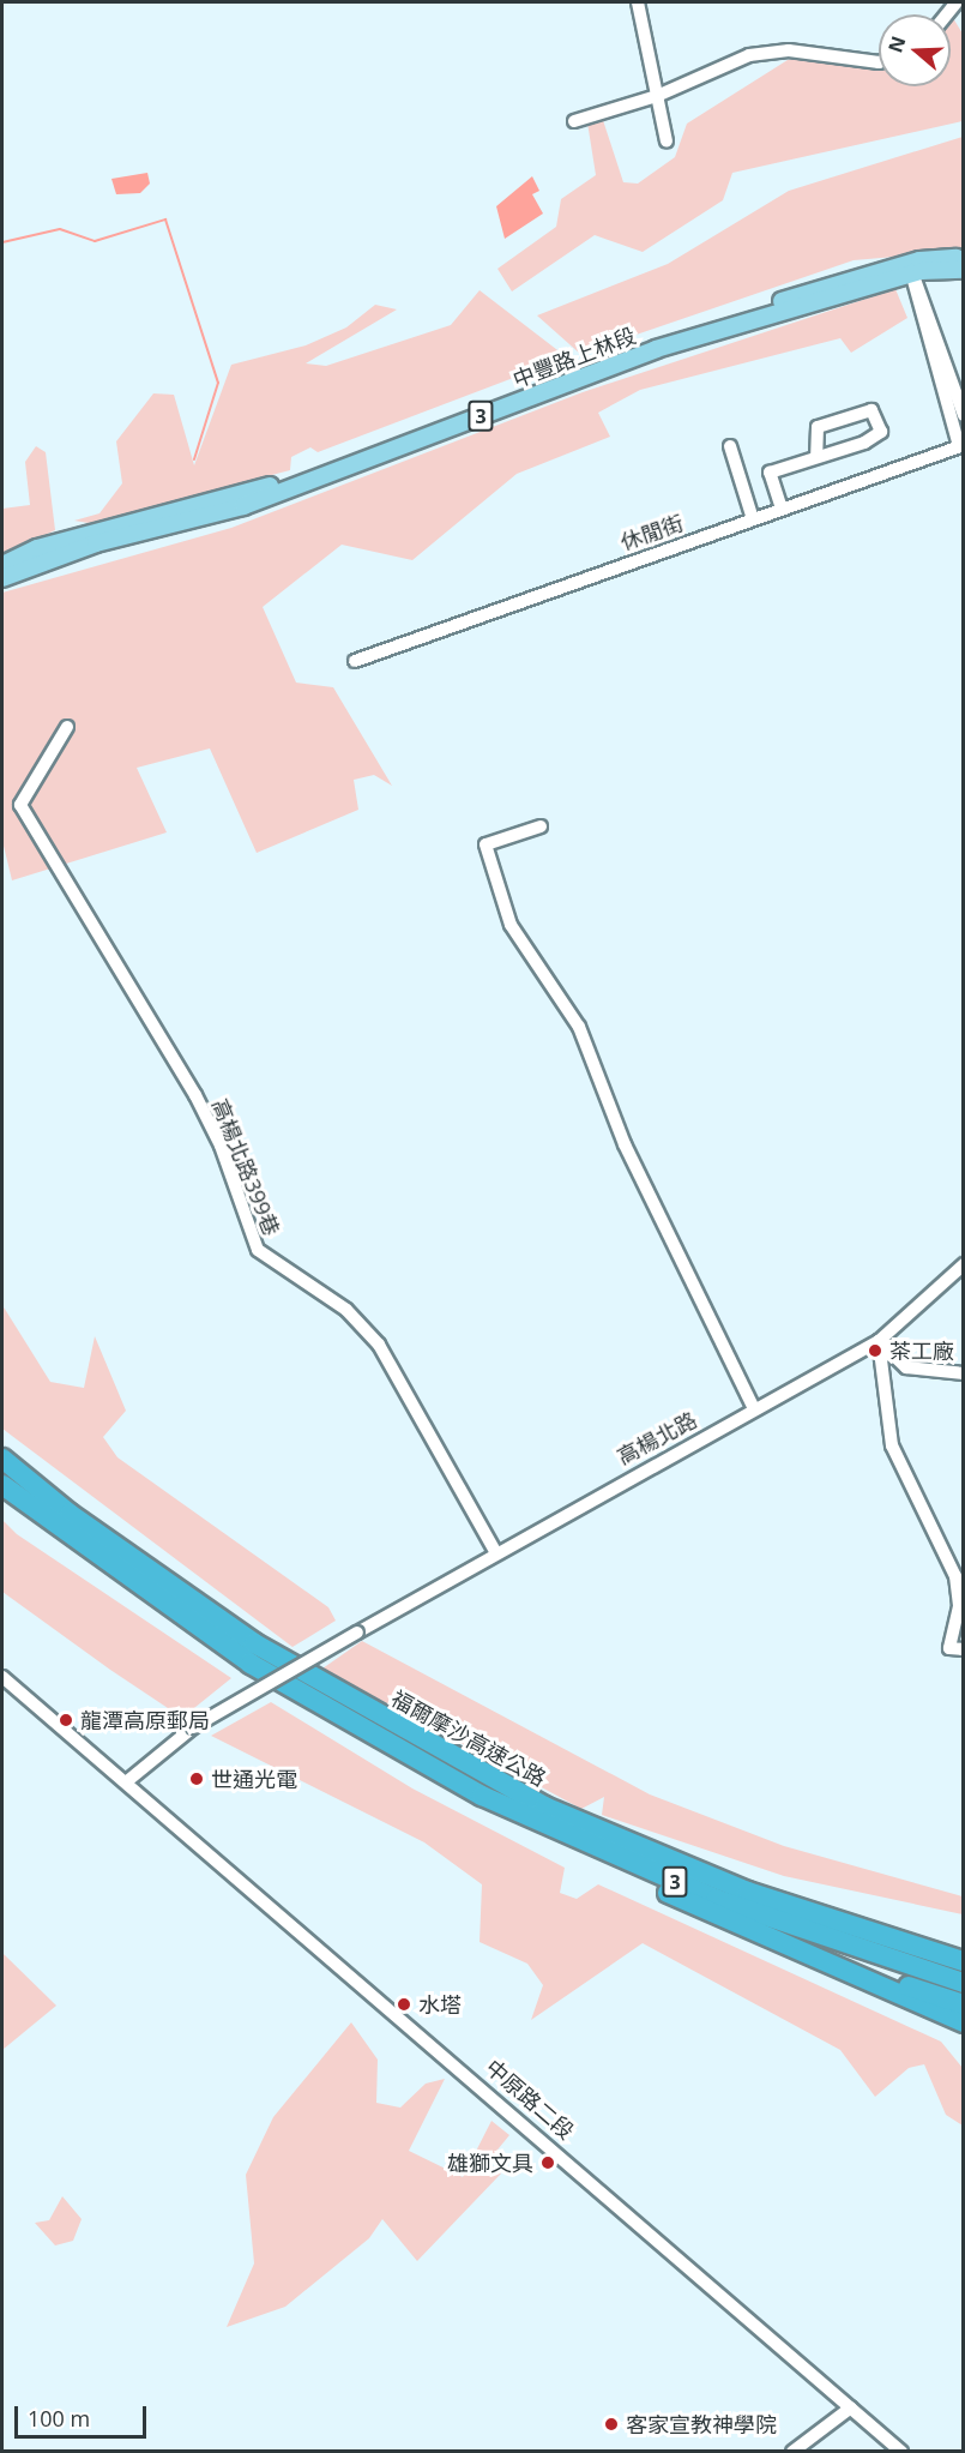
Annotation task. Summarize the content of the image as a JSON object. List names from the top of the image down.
{
  "streets": {
    "highway": ["3", "福爾摩沙高速公路"],
    "main road": ["中豐路上林段"],
    "street": [
      "休閒街",
      "高楊北路399巷",
      "高楊北路",
      "中原路二段"
    ]
  },
  "crossings": [
    ["高楊北路399巷", "高楊北路"],
    ["高楊北路", "中原路二段"]
  ],
  "places": [
    "茶工廠",
    "龍潭高原郵局",
    "世通光電",
    "水塔",
    "雄獅文具",
    "客家宣教神學院"
  ],
  "scale_bar": "100 m",
  "north": "left"
}
